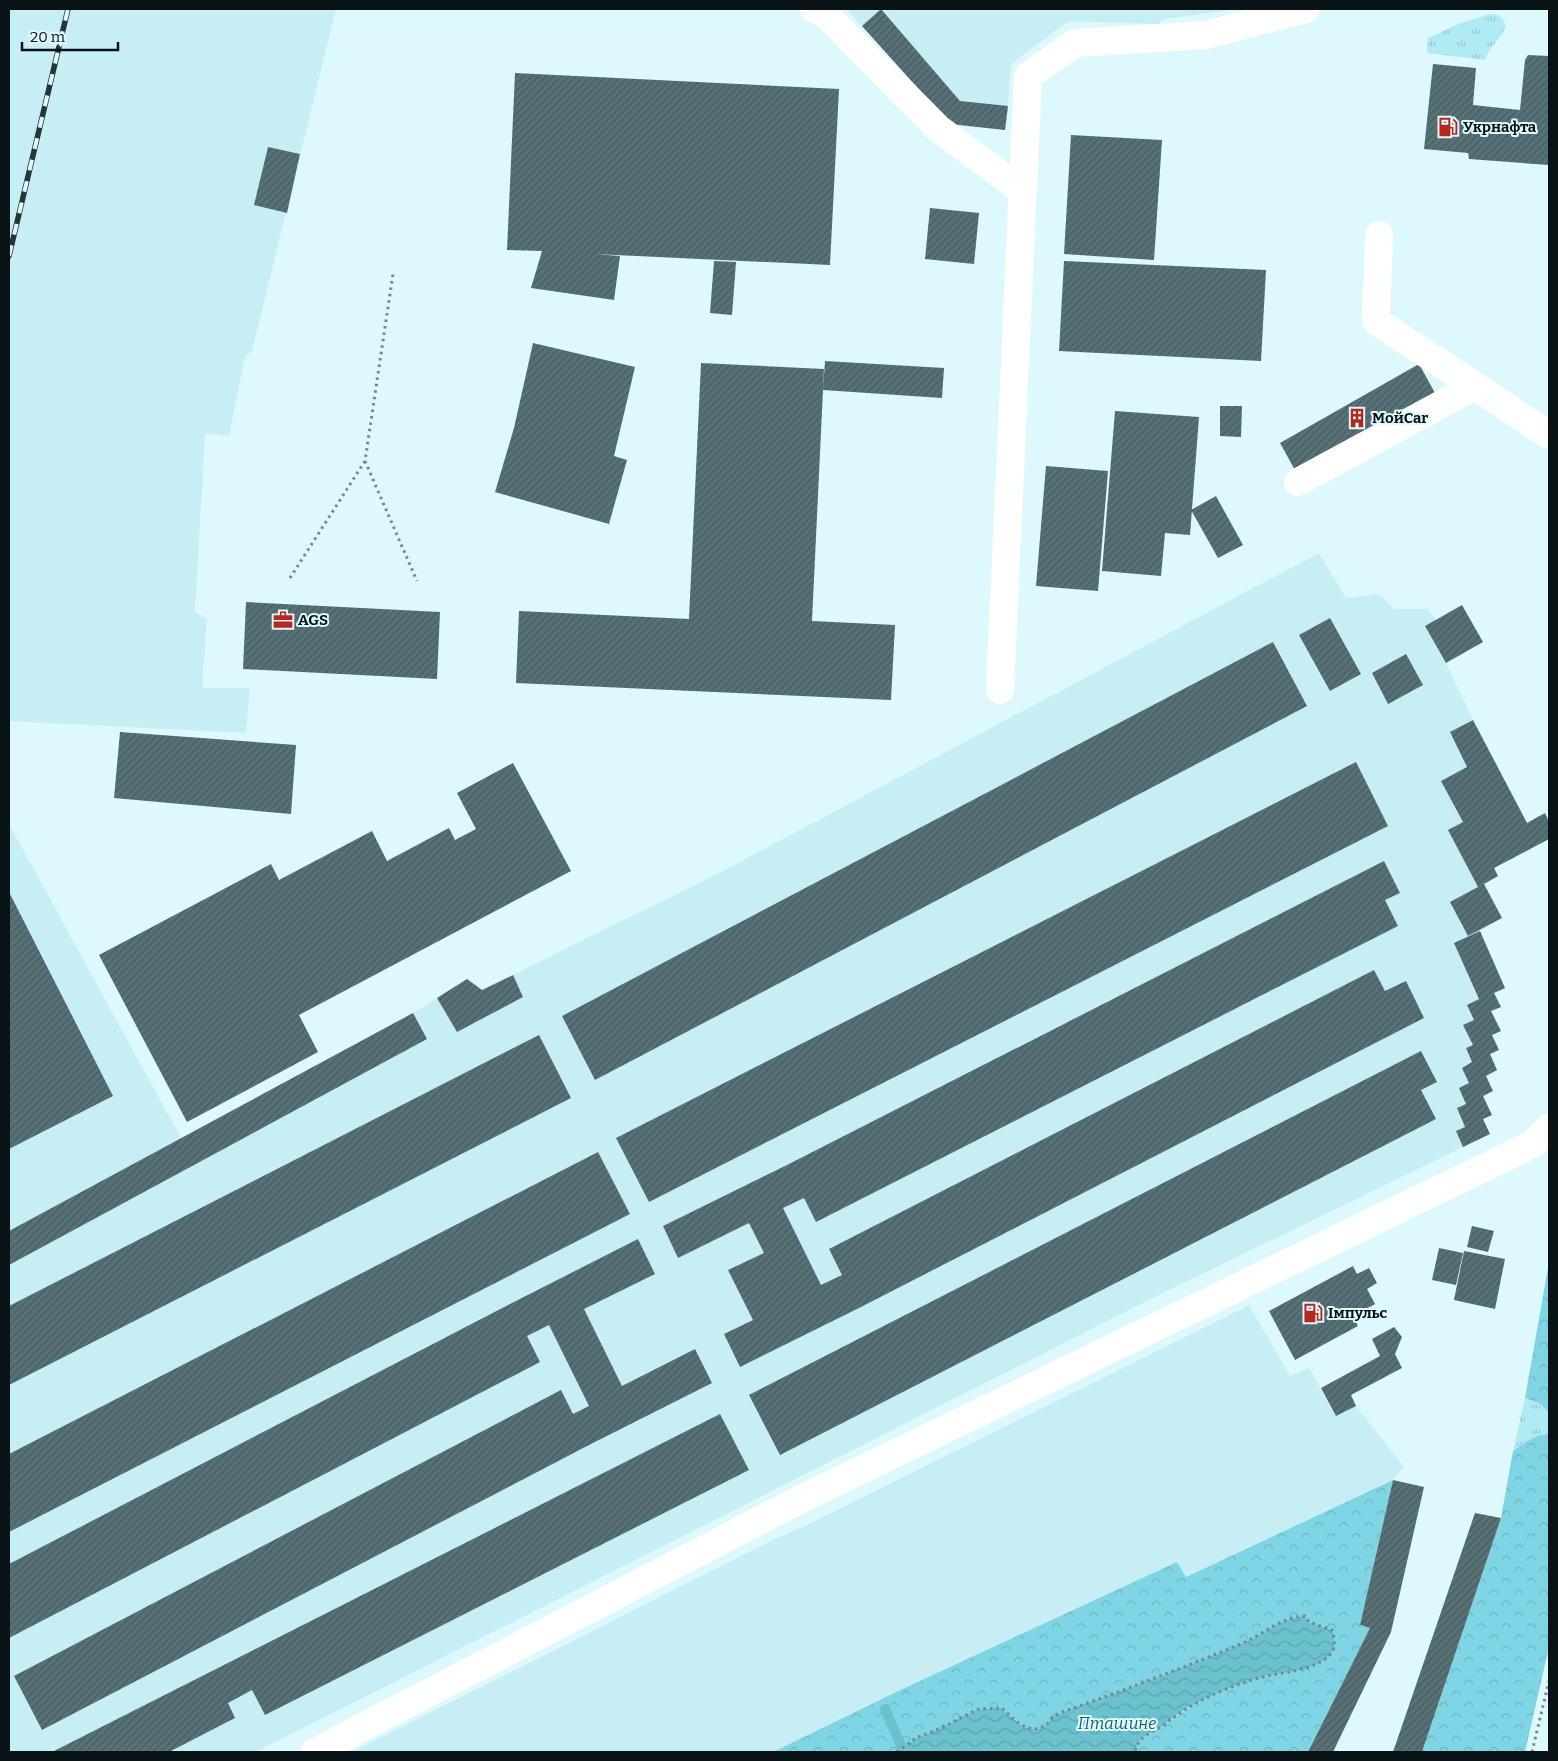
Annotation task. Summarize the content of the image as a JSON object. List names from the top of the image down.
{
  "water": ["Пташине"],
  "places": {
    "fuel station": ["Укрнафта", "Імпульс"],
    "building": ["МойCar"],
    "office": ["AGS"]
  },
  "scale_bar": "20 m"
}
